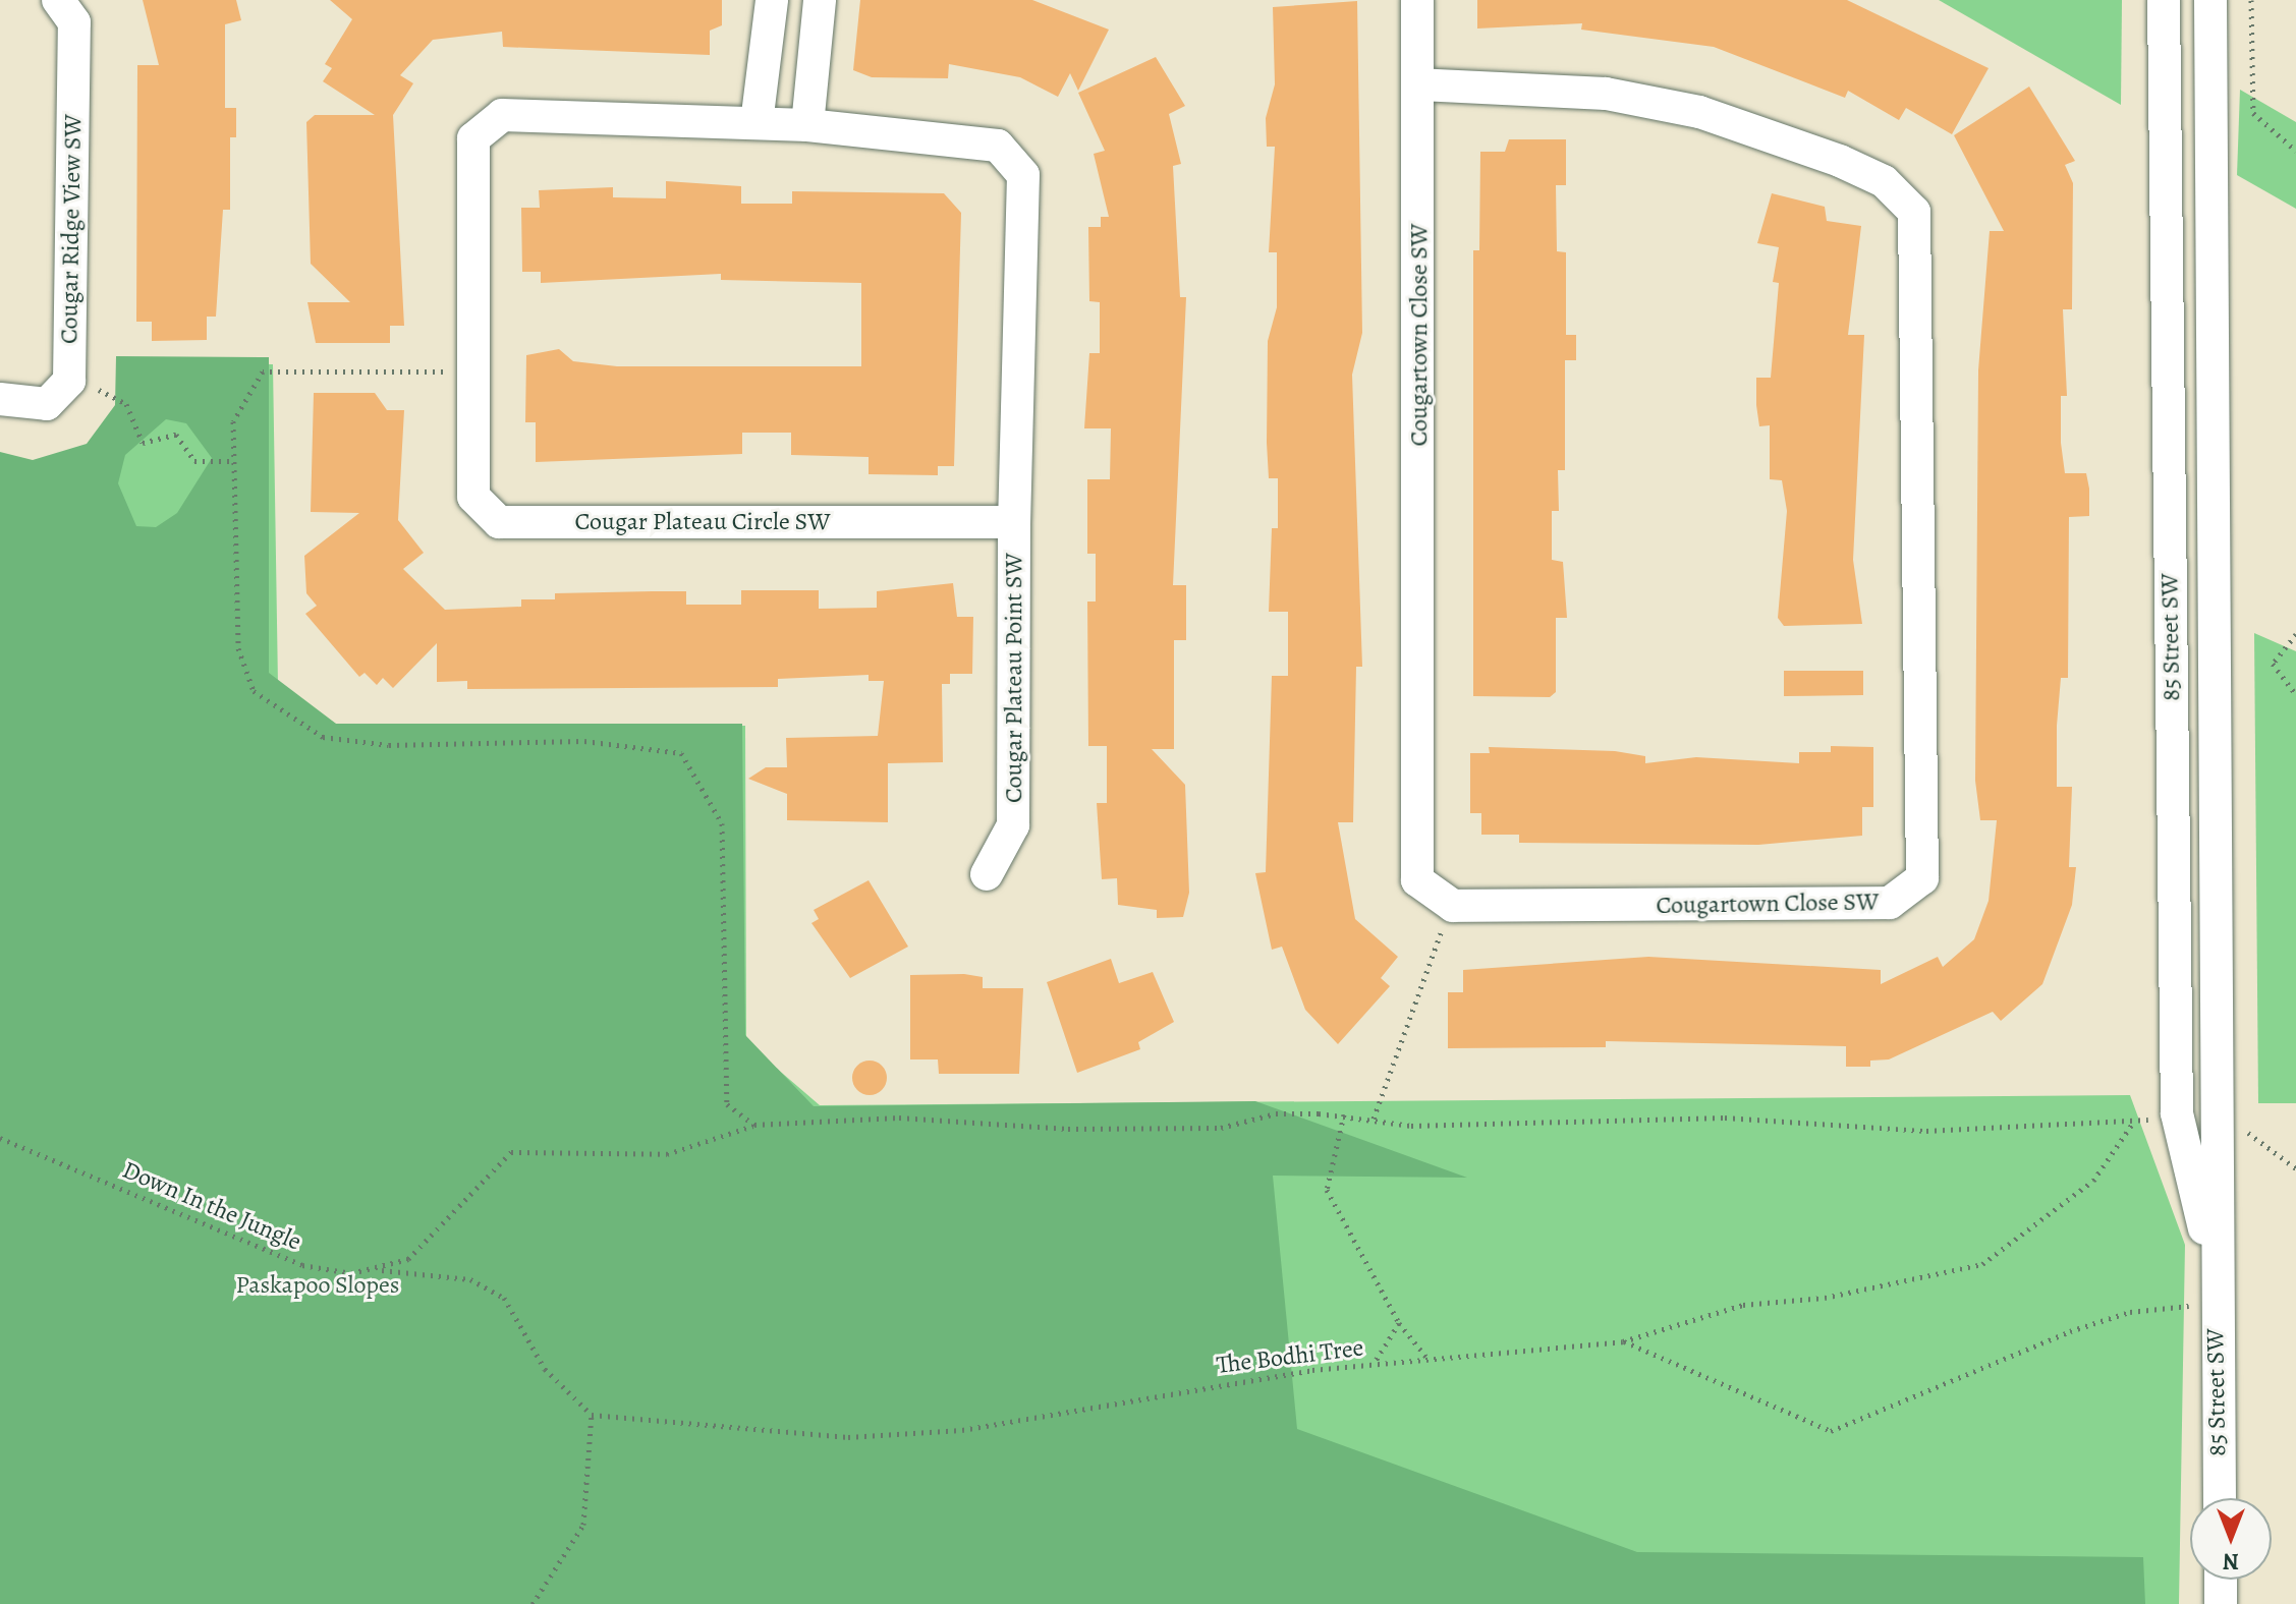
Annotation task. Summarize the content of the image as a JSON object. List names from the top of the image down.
{
  "streets": {
    "street": [
      "Cougar Ridge View SW",
      "Cougartown Close SW",
      "Cougar Plateau Circle SW",
      "85 Street SW",
      "Cougar Plateau Point SW"
    ],
    "path": ["Down In the Jungle", "The Bodhi Tree"]
  },
  "crossings": [
    ["Cougar Plateau Circle SW", "Cougar Plateau Point SW"],
    ["Down In the Jungle", "The Bodhi Tree"]
  ],
  "parks": ["Paskapoo Slopes"],
  "north": "bottom"
}
